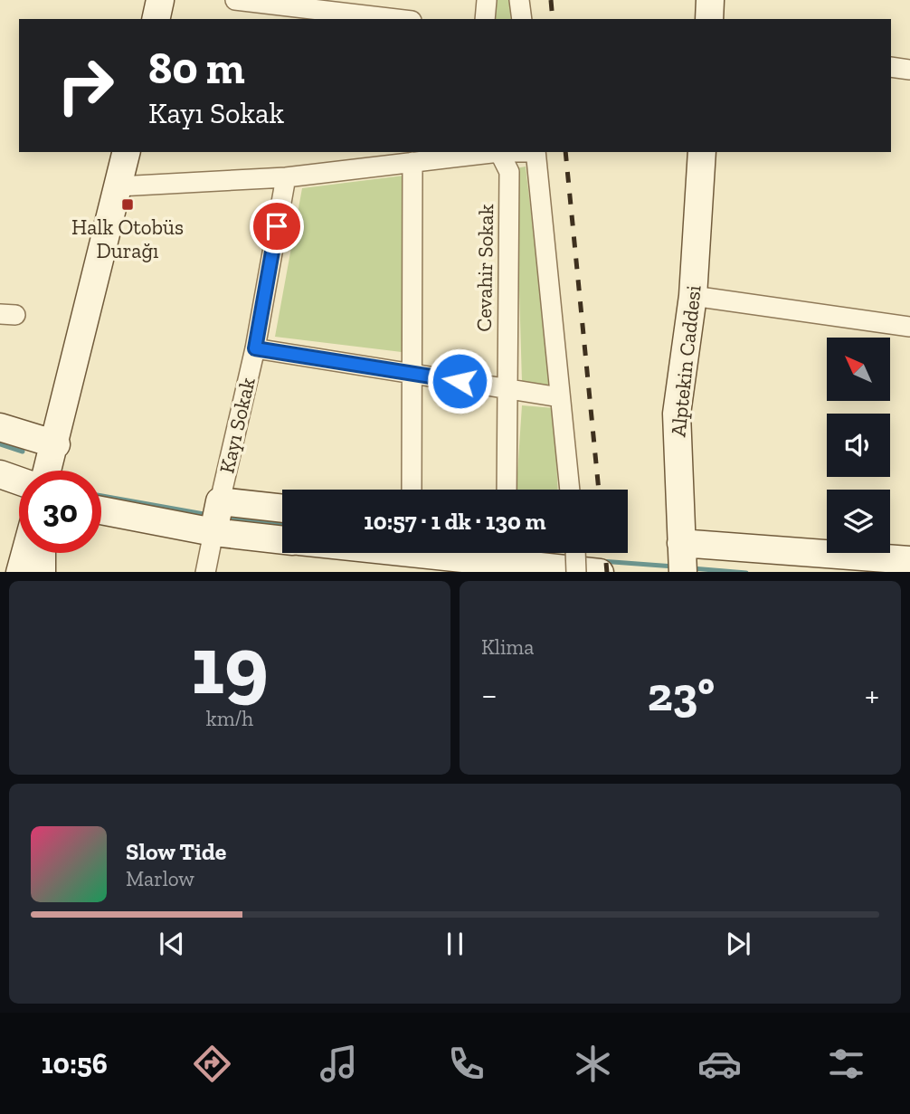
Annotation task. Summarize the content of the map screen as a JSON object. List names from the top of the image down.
{
  "streets": {
    "street": ["Cevahir Sokak", "Alptekin Caddesi", "Kayı Sokak"]
  },
  "places": {
    "transit": ["Halk Otobüs Durağı"]
  },
  "north": "top left",
  "page": {
    "turn": ["80 m", "Kayı Sokak"],
    "limit": "30",
    "trip": "10:57 · 1 dk · 130 m",
    "tile": [
      ["19", "km/h"],
      "Klima"
    ],
    "heat": ["−", "23°", "+"],
    "song": ["Slow Tide", "Marlow"],
    "tabs": "10:56"
  }
}
